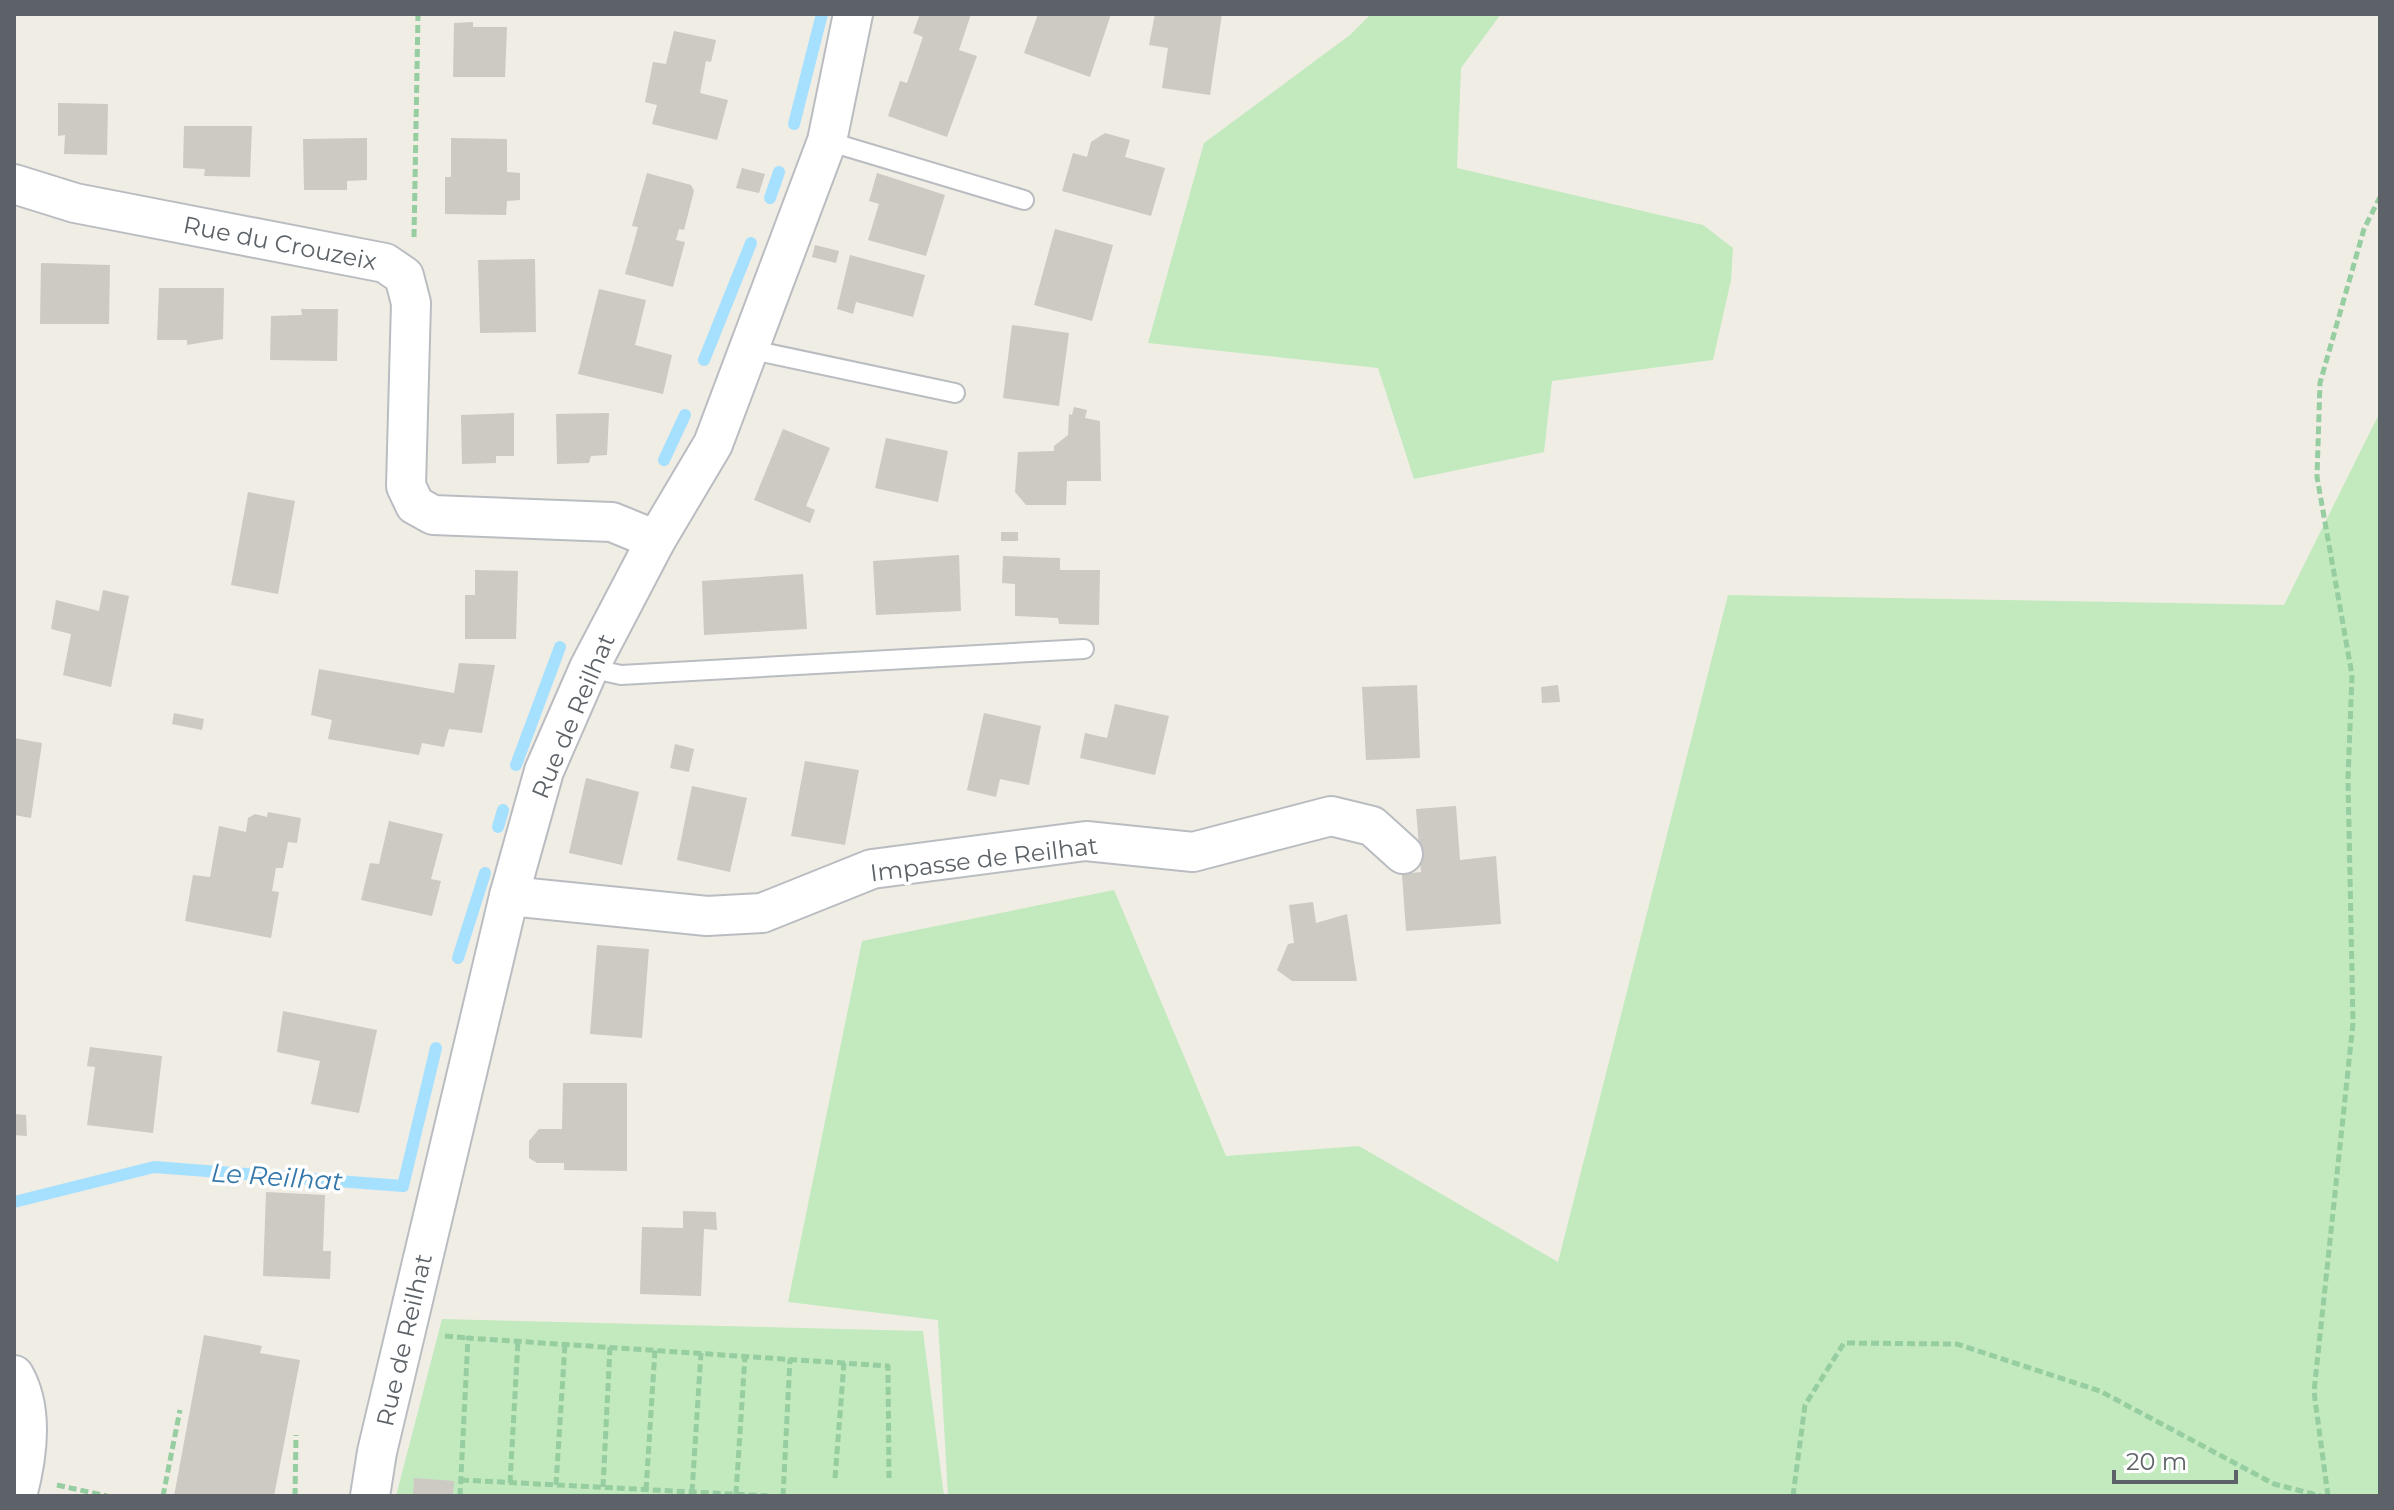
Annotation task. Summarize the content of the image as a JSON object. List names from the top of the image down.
{
  "streets": {
    "street": ["Rue du Crouzeix", "Rue de Reilhat", "Impasse de Reilhat"]
  },
  "crossings": [
    ["Rue du Crouzeix", "Rue de Reilhat"],
    ["Rue de Reilhat", "Impasse de Reilhat"]
  ],
  "water": ["Le Reilhat"],
  "scale_bar": "20 m"
}
